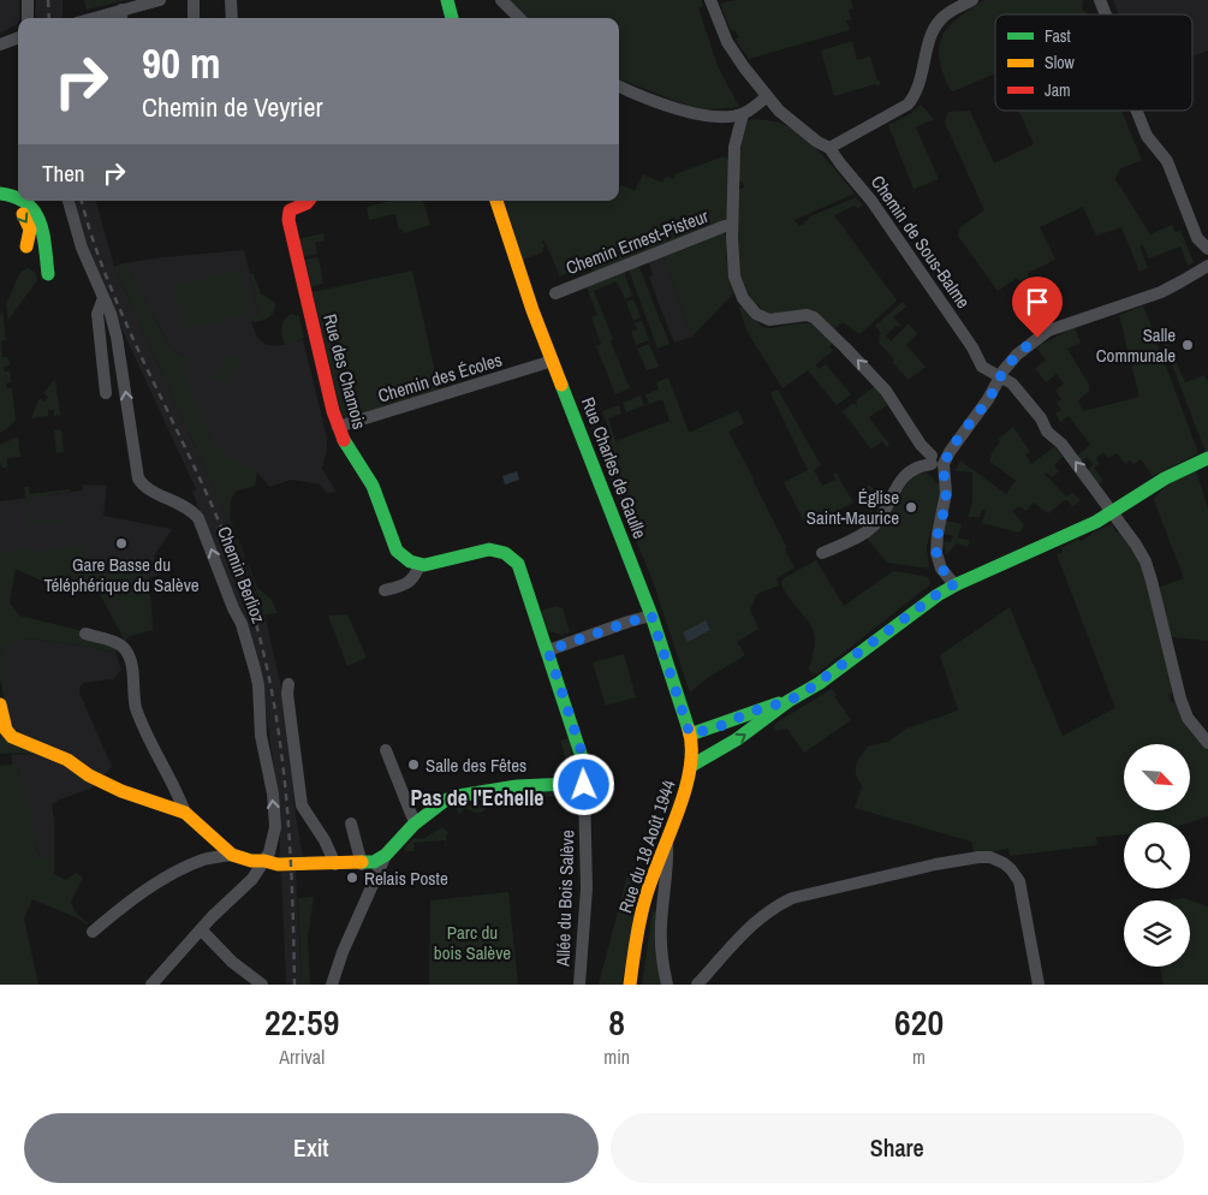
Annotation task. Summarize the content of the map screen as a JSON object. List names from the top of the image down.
{
  "streets": {
    "main road": ["Rue des Chamois", "Rue Charles de Gaulle", "Rue du 18 Août 1944"],
    "street": [
      "Chemin Ernest-Pisteur",
      "Chemin de Sous-Balme",
      "Chemin des Écoles",
      "Chemin Berlioz",
      "Allée du Bois Salève"
    ]
  },
  "crossings": [
    ["Rue des Chamois", "Chemin des Écoles"],
    ["Chemin des Écoles", "Rue Charles de Gaulle"],
    ["Rue Charles de Gaulle", "Rue du 18 Août 1944"]
  ],
  "districts": ["Pas de l'Echelle"],
  "parks": ["Parc du bois Salève"],
  "places": [
    "Salle Communale",
    "Église Saint-Maurice",
    "Gare Basse du Téléphérique du Salève",
    "Salle des Fêtes",
    "Relais Poste"
  ],
  "legend": ["Fast", "Slow", "Jam"],
  "north": "bottom right",
  "page": {
    "turn": ["90 m", "Chemin de Veyrier"],
    "then": "Then",
    "eta": [
      "22:59",
      "Arrival",
      "8",
      "min",
      "620",
      "m"
    ],
    "buttons": ["Exit", "Share"]
  }
}
